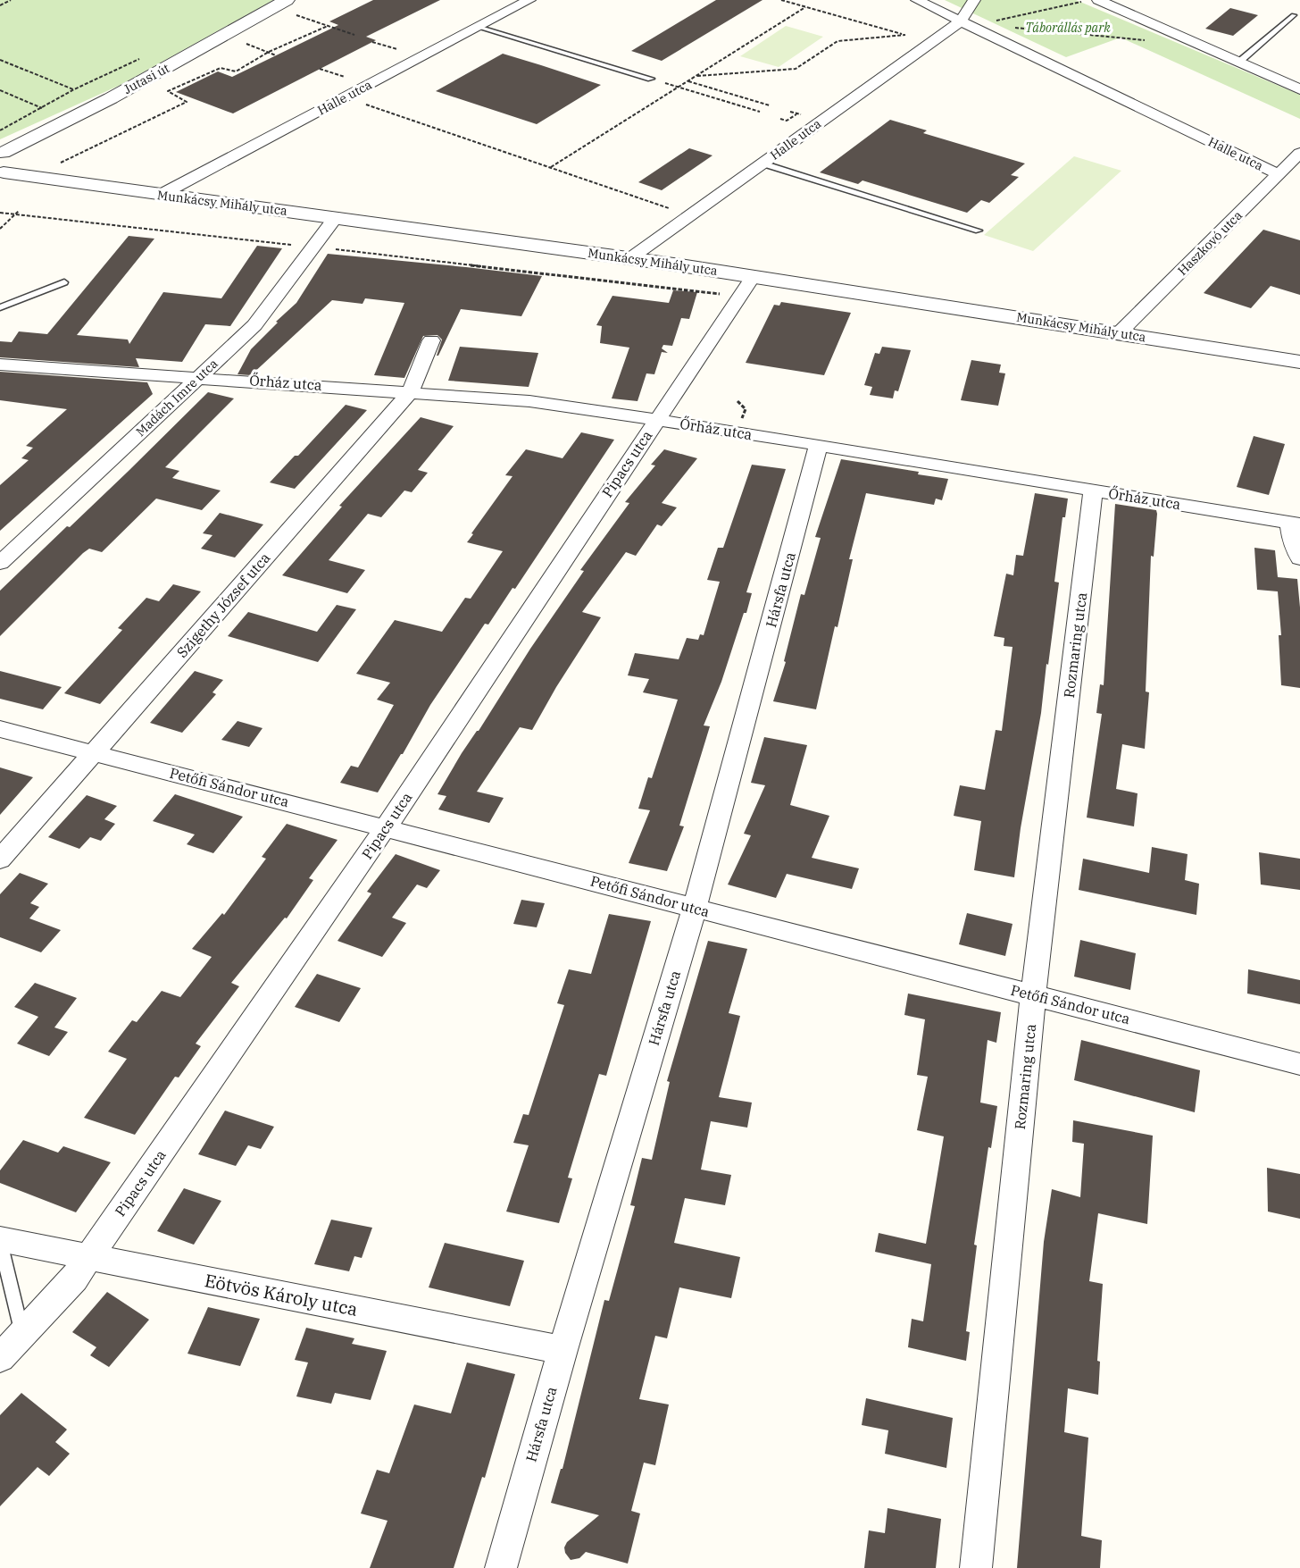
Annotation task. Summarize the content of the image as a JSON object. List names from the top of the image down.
{
  "streets": {
    "street": [
      "Jutasi út",
      "Halle utca",
      "Munkácsy Mihály utca",
      "Haszkovó utca",
      "Őrház utca",
      "Madách Imre utca",
      "Pipacs utca",
      "Hársfa utca",
      "Szigethy József utca",
      "Rozmaring utca",
      "Petőfi Sándor utca",
      "Eötvös Károly utca"
    ]
  },
  "crossings": [
    ["Jutasi út", "Munkácsy Mihály utca"],
    ["Halle utca", "Munkácsy Mihály utca"],
    ["Halle utca", "Haszkovó utca"],
    ["Munkácsy Mihály utca", "Haszkovó utca"],
    ["Munkácsy Mihály utca", "Madách Imre utca"],
    ["Munkácsy Mihály utca", "Pipacs utca"],
    ["Őrház utca", "Madách Imre utca"],
    ["Őrház utca", "Pipacs utca"],
    ["Őrház utca", "Hársfa utca"],
    ["Őrház utca", "Szigethy József utca"],
    ["Őrház utca", "Rozmaring utca"],
    ["Pipacs utca", "Petőfi Sándor utca"],
    ["Pipacs utca", "Eötvös Károly utca"],
    ["Hársfa utca", "Petőfi Sándor utca"],
    ["Hársfa utca", "Eötvös Károly utca"],
    ["Szigethy József utca", "Petőfi Sándor utca"],
    ["Rozmaring utca", "Petőfi Sándor utca"]
  ],
  "parks": ["Táborállás park"]
}
